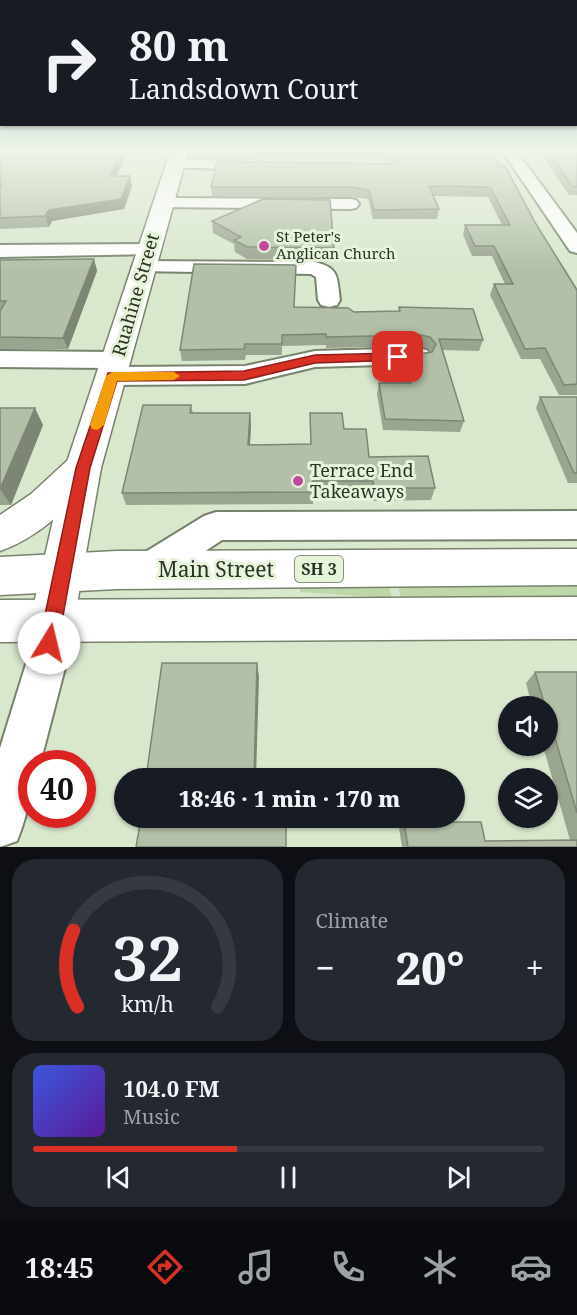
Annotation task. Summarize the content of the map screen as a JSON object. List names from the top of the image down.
{
  "streets": {
    "main road": ["Ruahine Street", "SH 3", "Main Street"]
  },
  "crossings": [
    ["Ruahine Street", "Main Street"]
  ],
  "places": ["St Peter's Anglican Church", "Terrace End Takeaways"],
  "page": {
    "turn": ["80 m", "Landsdown Court"],
    "limit": "40",
    "trip": "18:46 · 1 min · 170 m",
    "tile": "Climate",
    "heat": ["−", "20°", "+"],
    "song": ["104.0 FM", "Music"],
    "tabs": "18:45",
    "gauge": ["32", "km/h"]
  }
}
